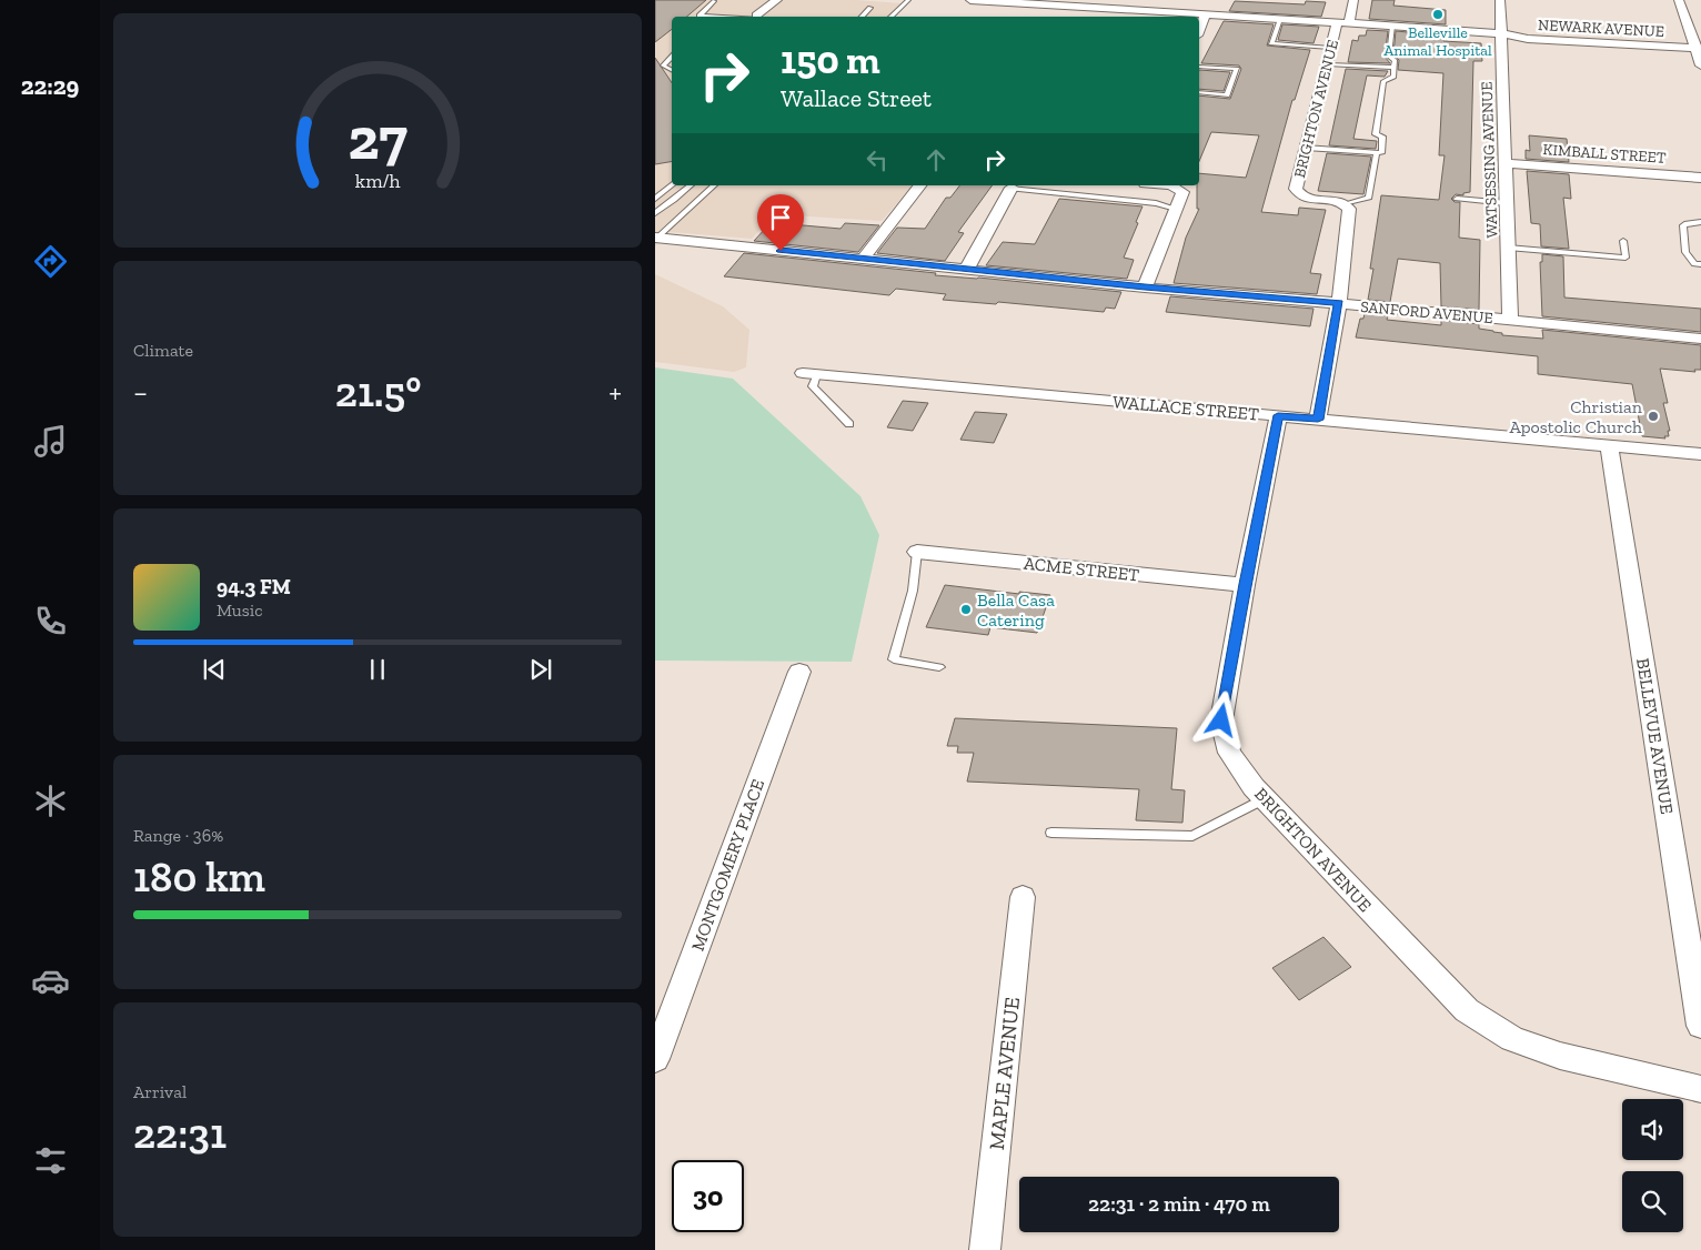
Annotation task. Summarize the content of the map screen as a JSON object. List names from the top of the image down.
{
  "streets": {
    "street": [
      "NEWARK AVENUE",
      "BRIGHTON AVENUE",
      "KIMBALL STREET",
      "WATSESSING AVENUE",
      "SANFORD AVENUE",
      "WALLACE STREET",
      "ACME STREET",
      "BELLEVUE AVENUE",
      "MONTGOMERY PLACE",
      "MAPLE AVENUE"
    ]
  },
  "crossings": [
    ["NEWARK AVENUE", "BRIGHTON AVENUE"],
    ["NEWARK AVENUE", "WATSESSING AVENUE"],
    ["BRIGHTON AVENUE", "WALLACE STREET"],
    ["BRIGHTON AVENUE", "ACME STREET"],
    ["KIMBALL STREET", "WATSESSING AVENUE"],
    ["WATSESSING AVENUE", "SANFORD AVENUE"],
    ["WALLACE STREET", "BELLEVUE AVENUE"]
  ],
  "places": ["Belleville Animal Hospital", "Christian Apostolic Church", "Bella Casa Catering"],
  "page": {
    "tabs": "22:29",
    "turn": ["150 m", "Wallace Street"],
    "tile": [
      "Climate",
      ["Range · 36%", "180 km"],
      ["Arrival", "22:31"]
    ],
    "heat": ["−", "21.5°", "+"],
    "song": ["94.3 FM", "Music"],
    "limit": "30",
    "trip": "22:31 · 2 min · 470 m",
    "gauge": ["27", "km/h"]
  }
}
